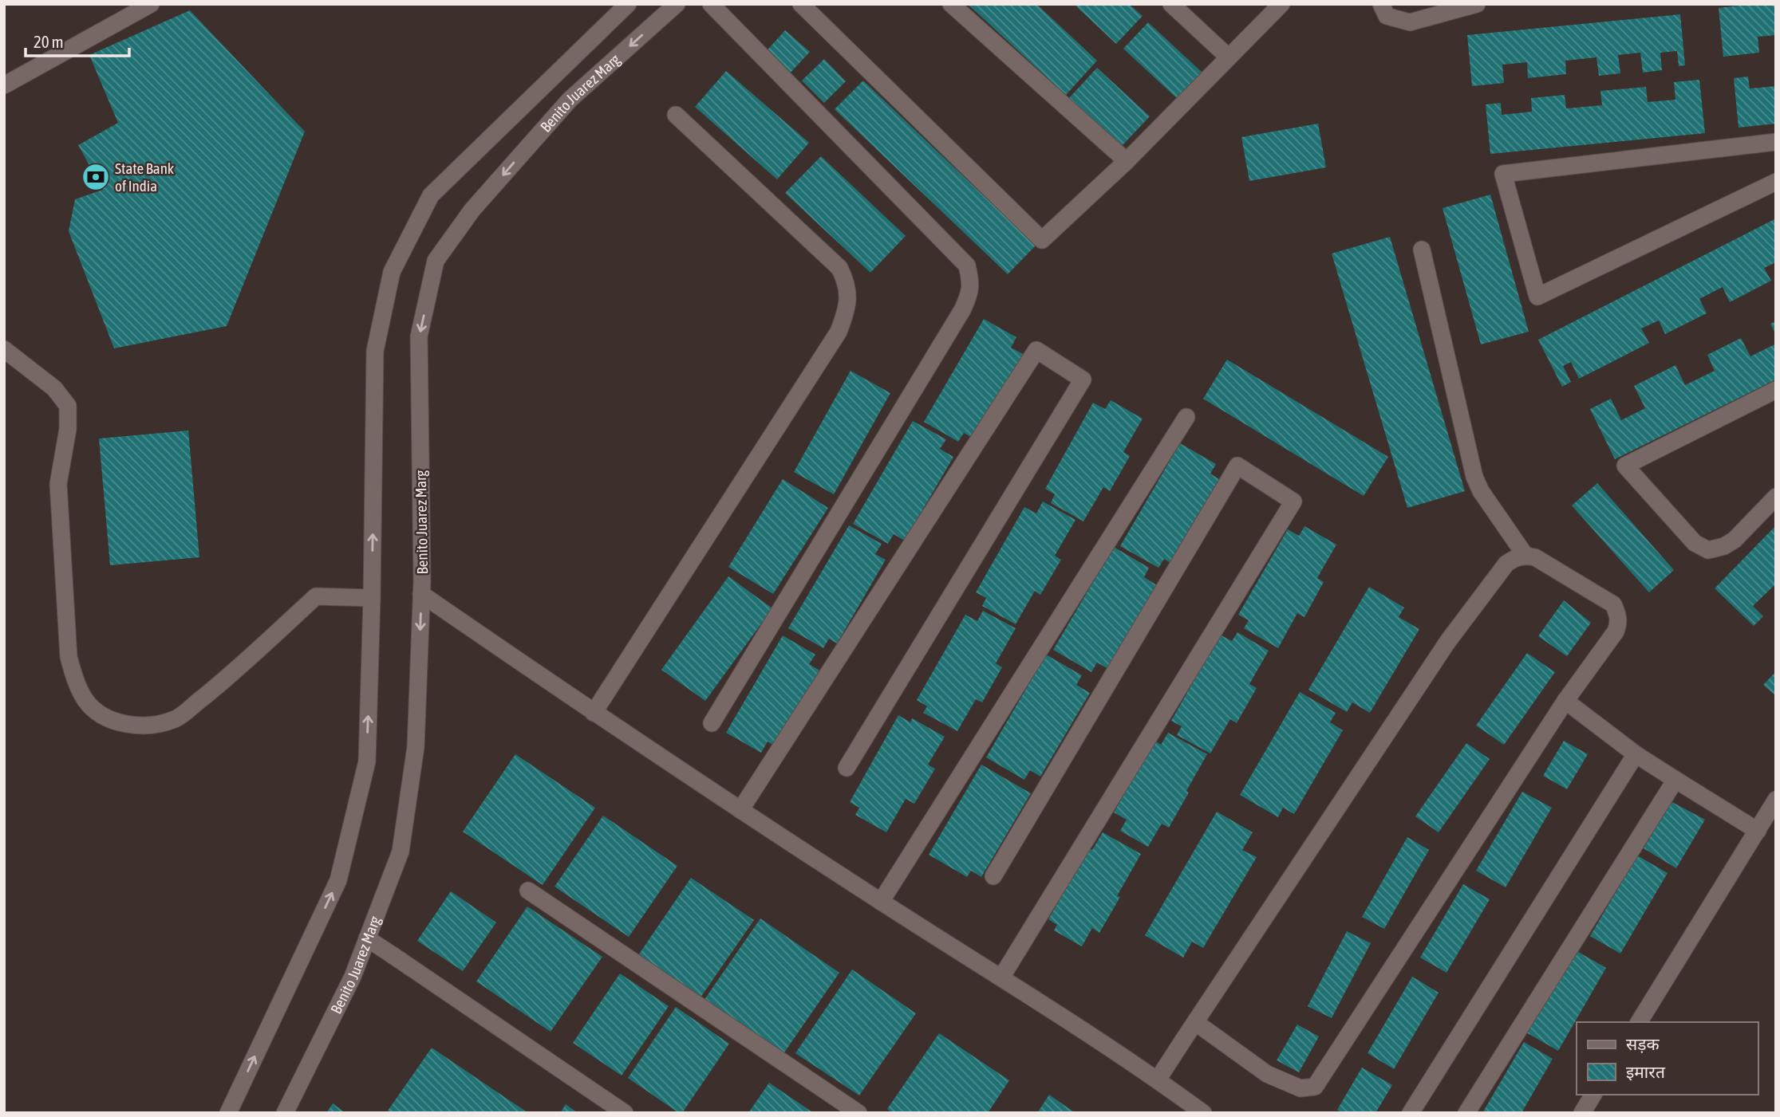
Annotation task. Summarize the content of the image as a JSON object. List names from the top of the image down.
{
  "streets": {
    "street": ["Benito Juarez Marg"]
  },
  "places": {
    "bank": ["State Bank of India"]
  },
  "legend": ["सड़क", "इमारत"],
  "scale_bar": "20 m"
}
